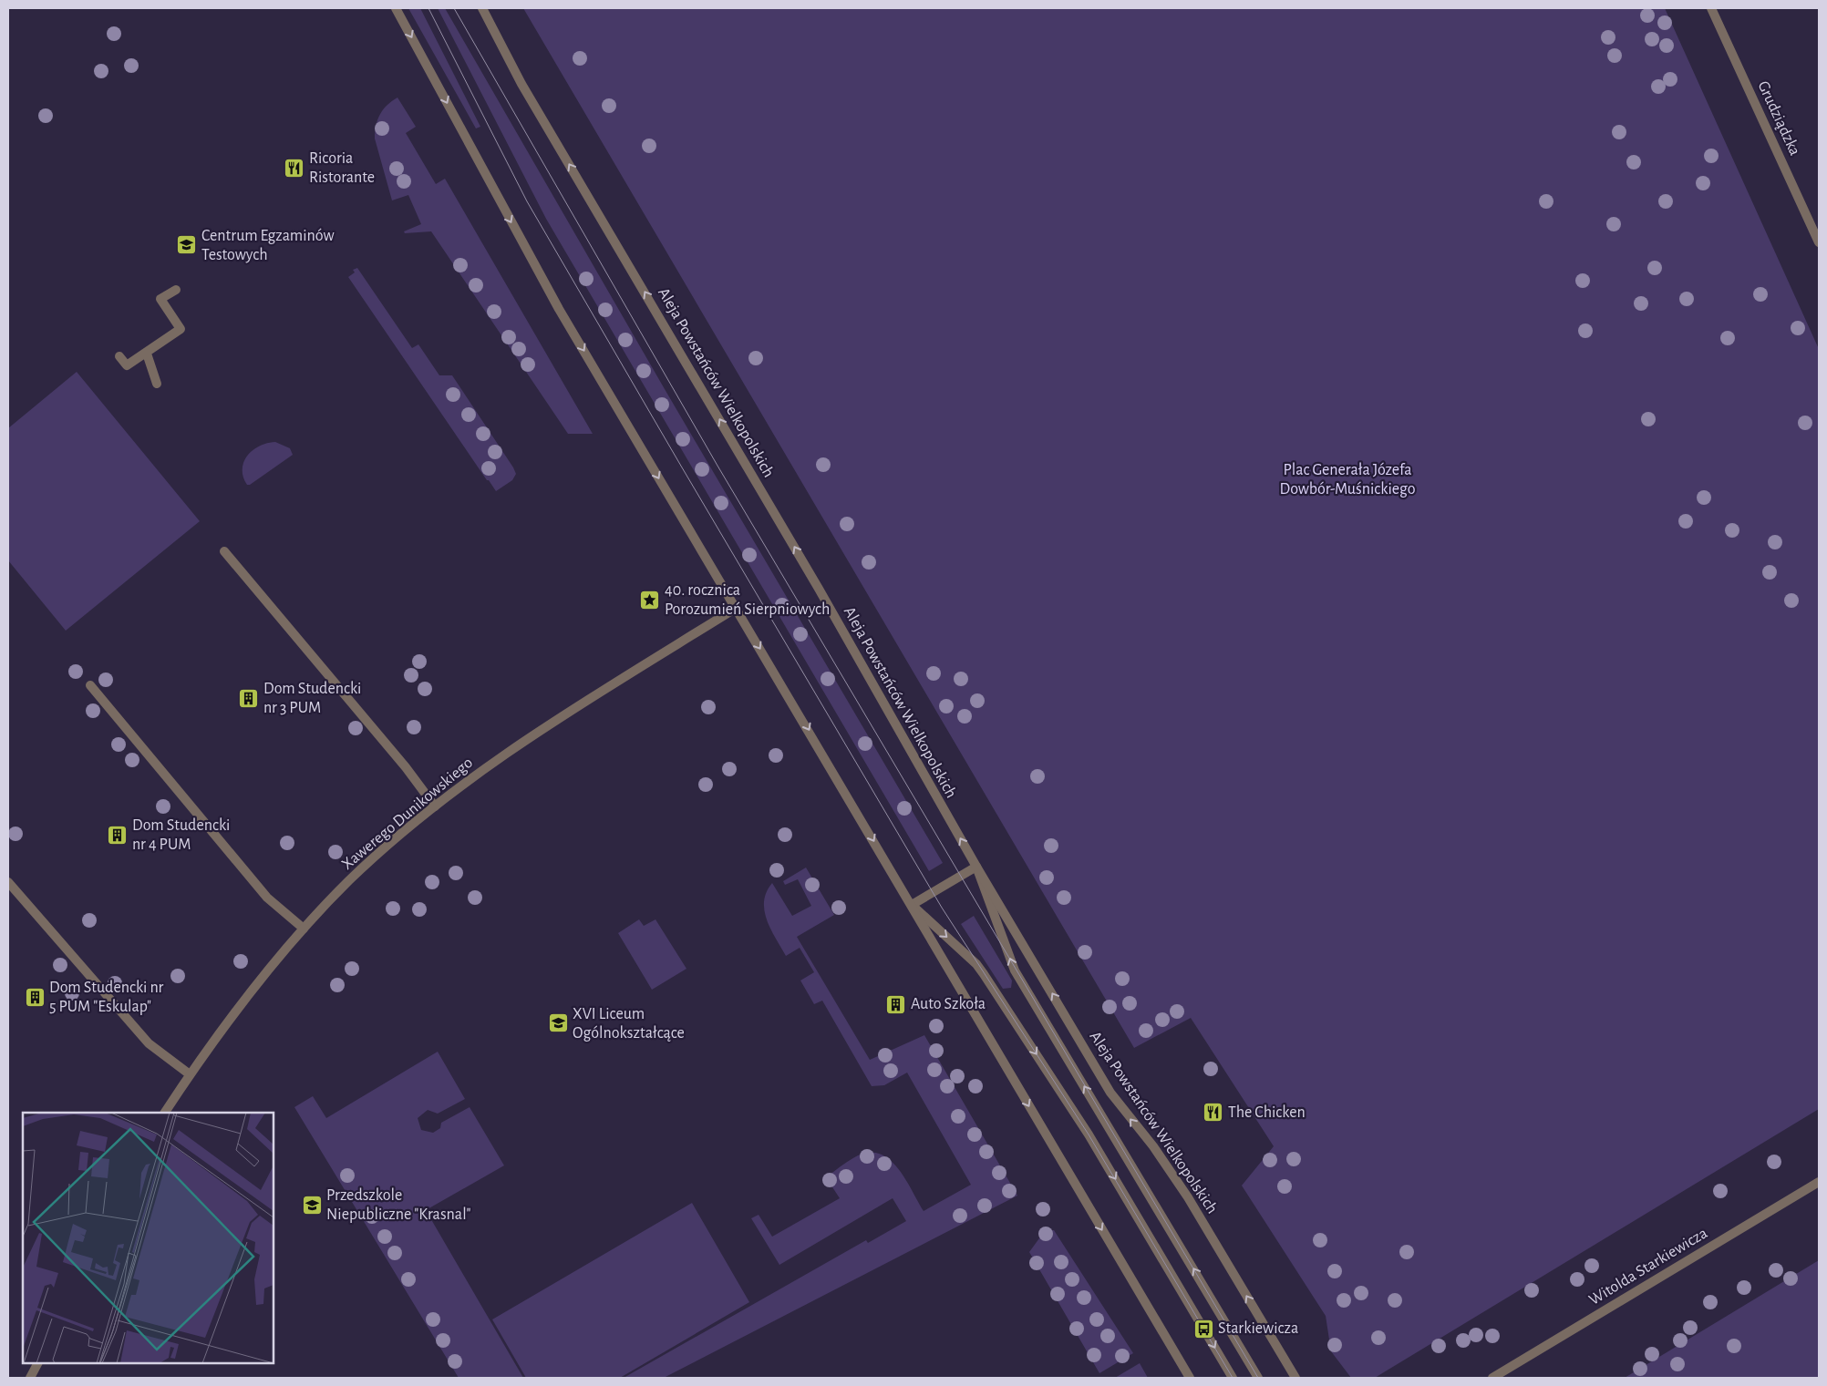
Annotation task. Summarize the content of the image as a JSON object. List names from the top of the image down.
{
  "streets": {
    "street": [
      "Grudziądzka",
      "Aleja Powstańców Wielkopolskich",
      "Xawerego Dunikowskiego",
      "Witolda Starkiewicza"
    ]
  },
  "parks": ["Plac Generała Józefa Dowbór-Muśnickiego"],
  "places": {
    "restaurant": ["Ricoria Ristorante", "The Chicken"],
    "school or university": ["Centrum Egzaminów Testowych", "XVI Liceum Ogólnokształcące", "Przedszkole Niepubliczne \"Krasnal\""],
    "place": ["40. rocznica Porozumień Sierpniowych"],
    "building": [
      "Dom Studencki nr 3 PUM",
      "Dom Studencki nr 4 PUM",
      "Dom Studencki nr 5 PUM \"Eskulap\"",
      "Auto Szkoła"
    ],
    "bus stop": ["Starkiewicza"]
  }
}
